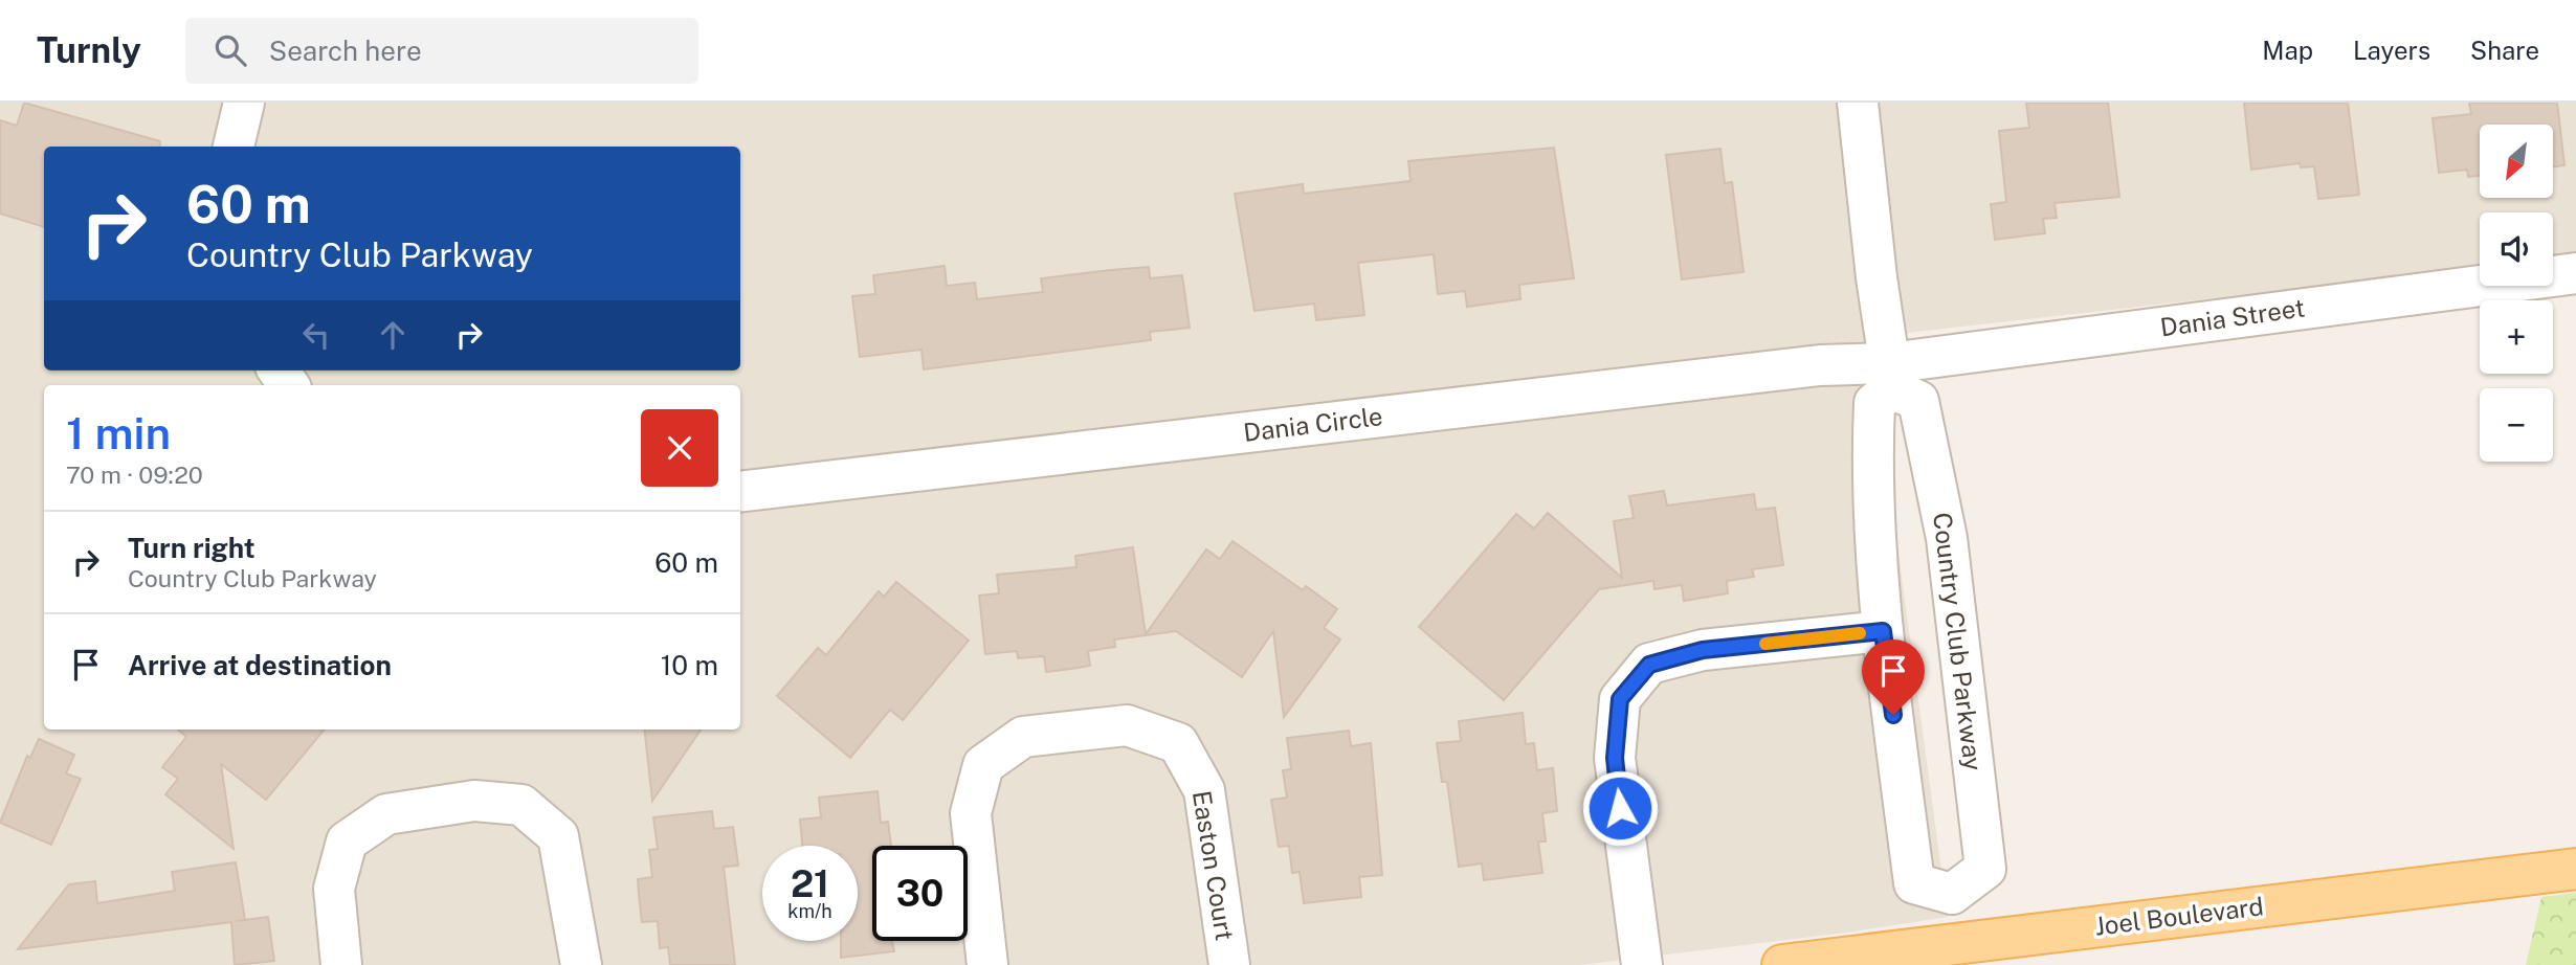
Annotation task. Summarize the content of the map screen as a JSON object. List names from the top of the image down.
{
  "streets": {
    "main road": ["Joel Boulevard"],
    "street": [
      "Dania Street",
      "Dania Circle",
      "Country Club Parkway",
      "Easton Court"
    ]
  },
  "crossings": [
    ["Dania Street", "Dania Circle"],
    ["Dania Street", "Country Club Parkway"],
    ["Dania Circle", "Country Club Parkway"]
  ],
  "north": "bottom left",
  "page": {
    "header": "Turnly",
    "search": "Search here",
    "nav": ["Map", "Layers", "Share"],
    "map_buttons": ["+", "−"],
    "turn": ["60 m", "Country Club Parkway"],
    "heading": ["1 min", "70 m · 09:20"],
    "list": [
      {
        "name": "Turn right",
        "note": "Country Club Parkway",
        "value": "60 m"
      },
      {
        "name": "Arrive at destination",
        "value": "10 m"
      }
    ],
    "speed": "21 km/h",
    "limit": "30"
  }
}
